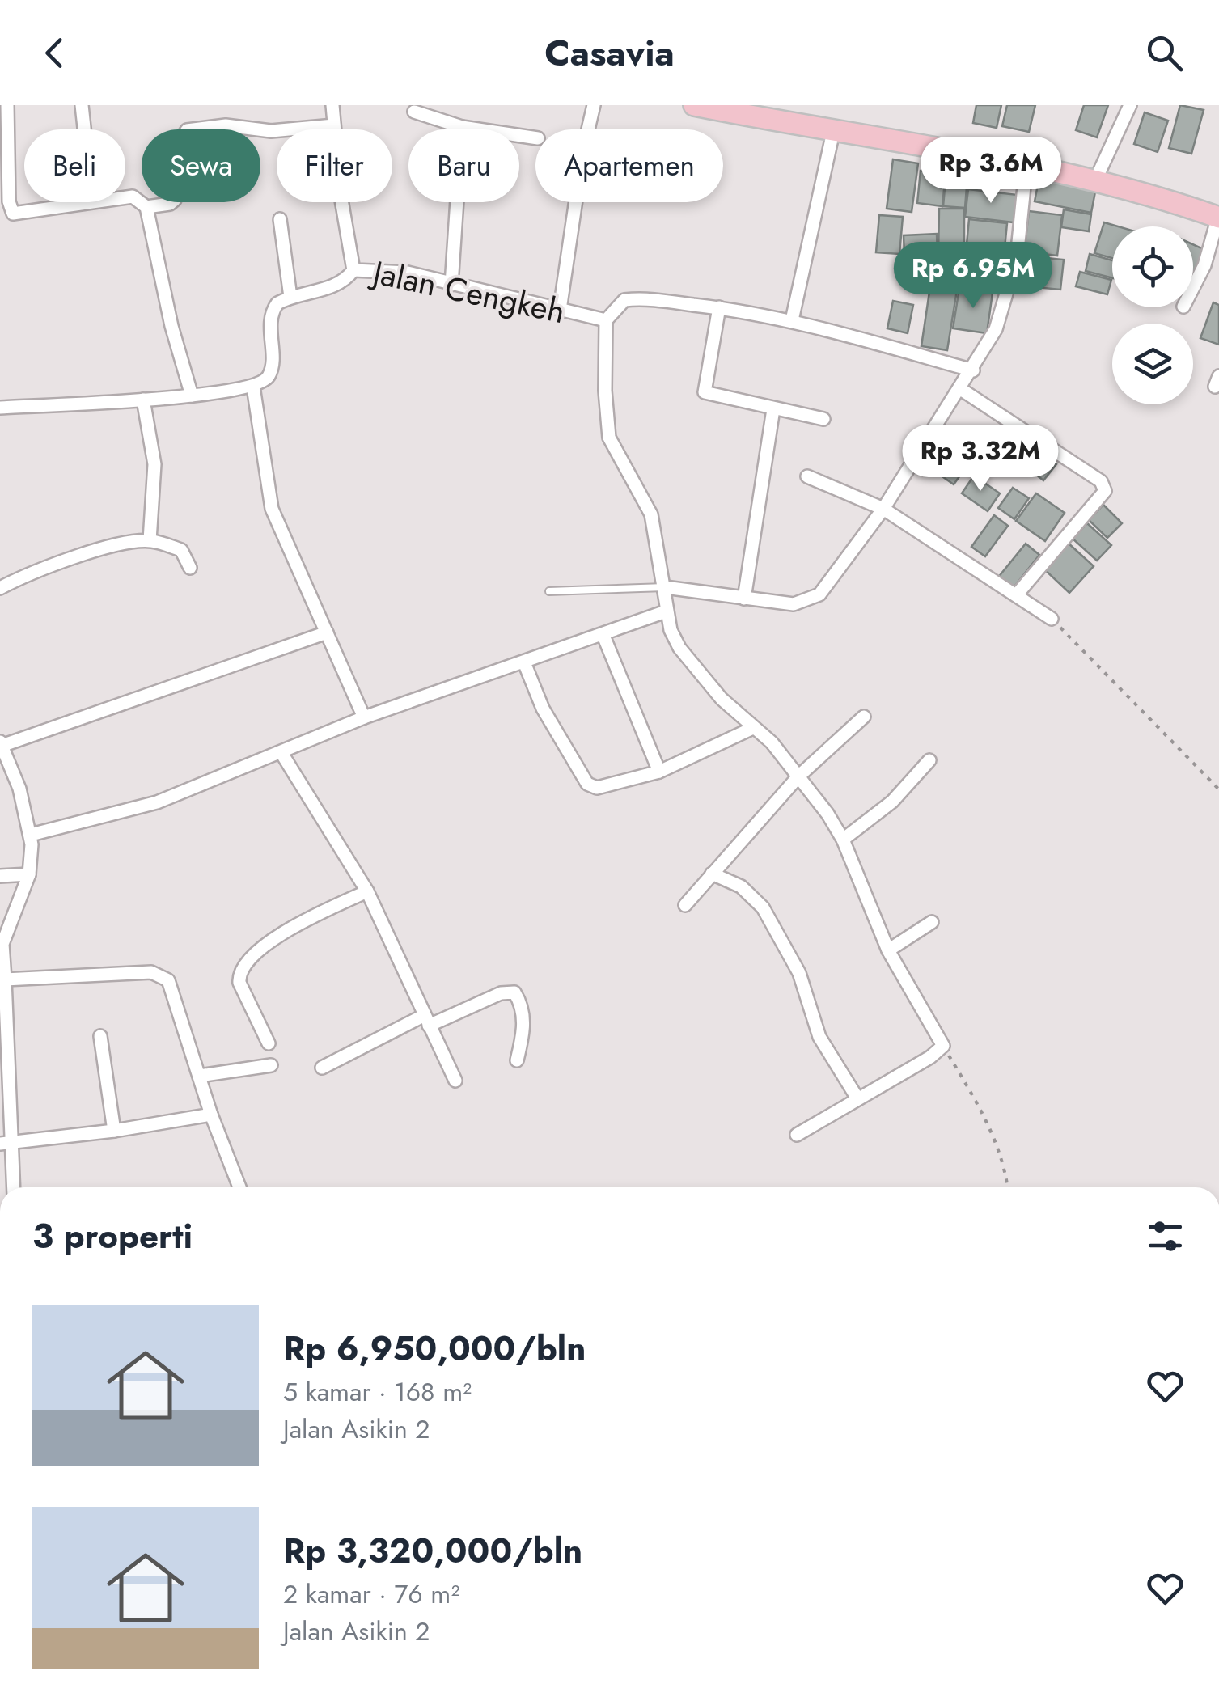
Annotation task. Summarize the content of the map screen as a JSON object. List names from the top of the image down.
{
  "streets": {
    "street": ["Jalan Cengkeh"]
  },
  "page": {
    "header": "Casavia",
    "chip": [
      "Beli",
      "Sewa",
      "Filter",
      "Baru",
      "Apartemen"
    ],
    "price": ["Rp 3.6M", "Rp 6.95M", "Rp 3.32M"],
    "heading": "3 properti",
    "list": [
      {
        "name": "Rp 6,950,000/bln",
        "note": "5 kamar · 168 m² · Jalan Asikin 2"
      },
      {
        "name": "Rp 3,320,000/bln",
        "note": "2 kamar · 76 m² · Jalan Asikin 2"
      }
    ]
  }
}
